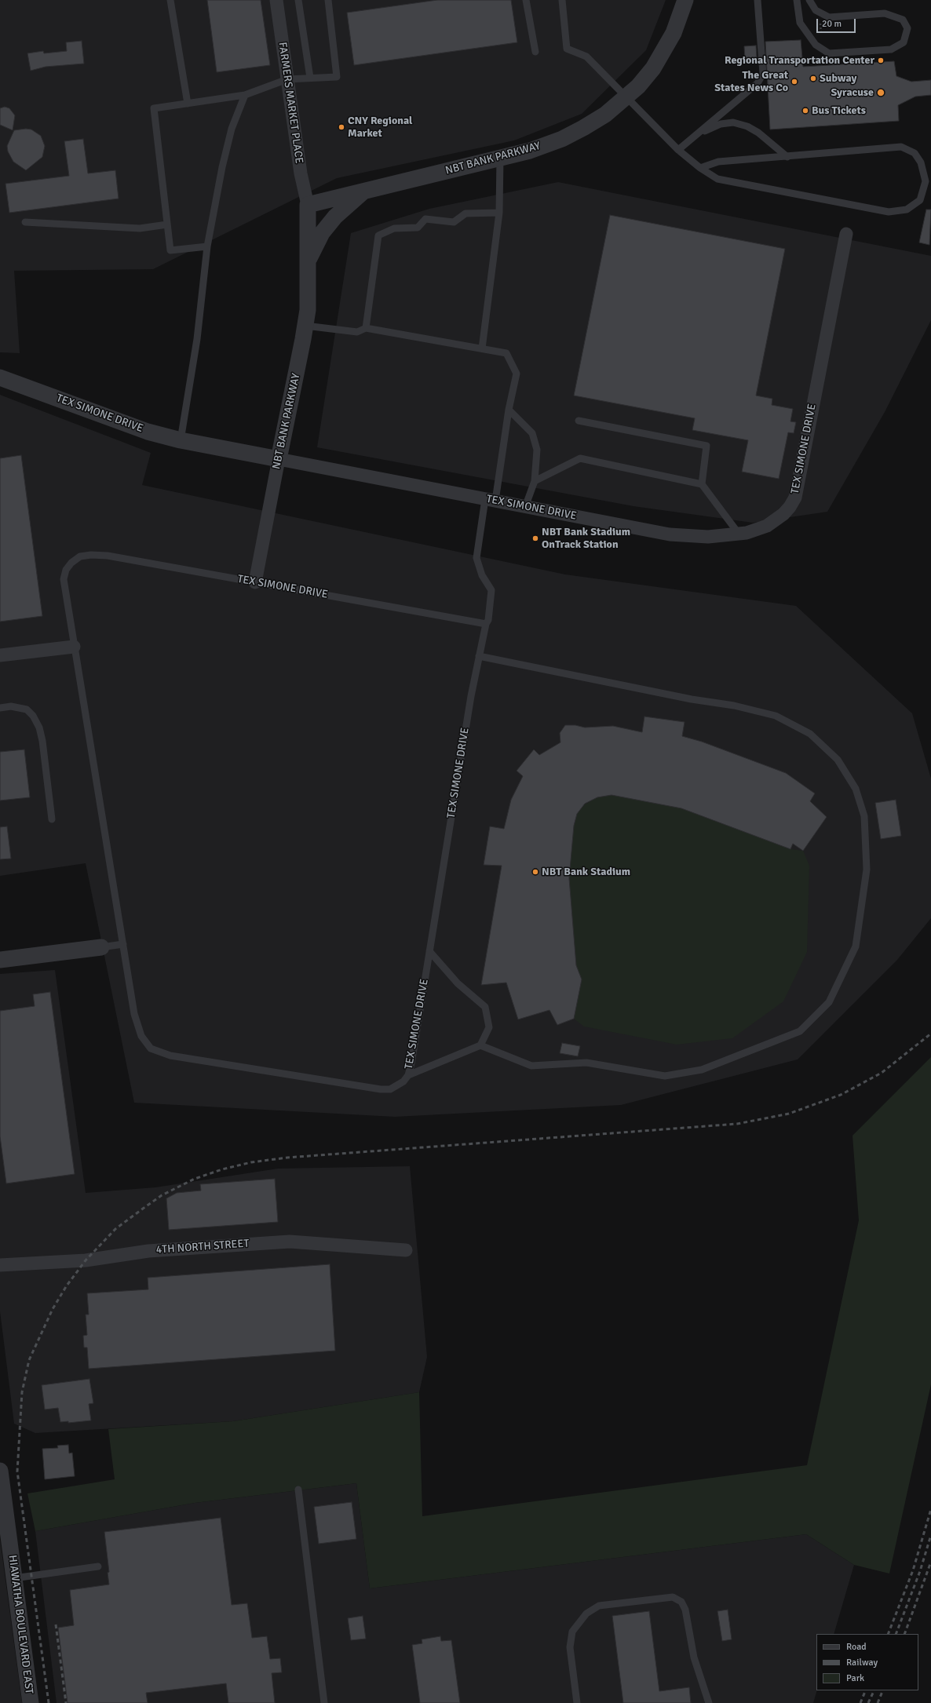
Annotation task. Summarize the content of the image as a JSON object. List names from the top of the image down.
{
  "streets": {
    "street": [
      "FARMERS MARKET PLACE",
      "NBT BANK PARKWAY",
      "TEX SIMONE DRIVE",
      "4TH NORTH STREET",
      "HIAWATHA BOULEVARD EAST"
    ]
  },
  "crossings": [
    ["FARMERS MARKET PLACE", "NBT BANK PARKWAY"],
    ["NBT BANK PARKWAY", "TEX SIMONE DRIVE"]
  ],
  "places": [
    "Regional Transportation Center",
    "Subway",
    "The Great States News Co",
    "Syracuse",
    "Bus Tickets",
    "CNY Regional Market",
    "NBT Bank Stadium OnTrack Station",
    "NBT Bank Stadium"
  ],
  "legend": ["Road", "Railway", "Park"],
  "scale_bar": "20 m"
}
